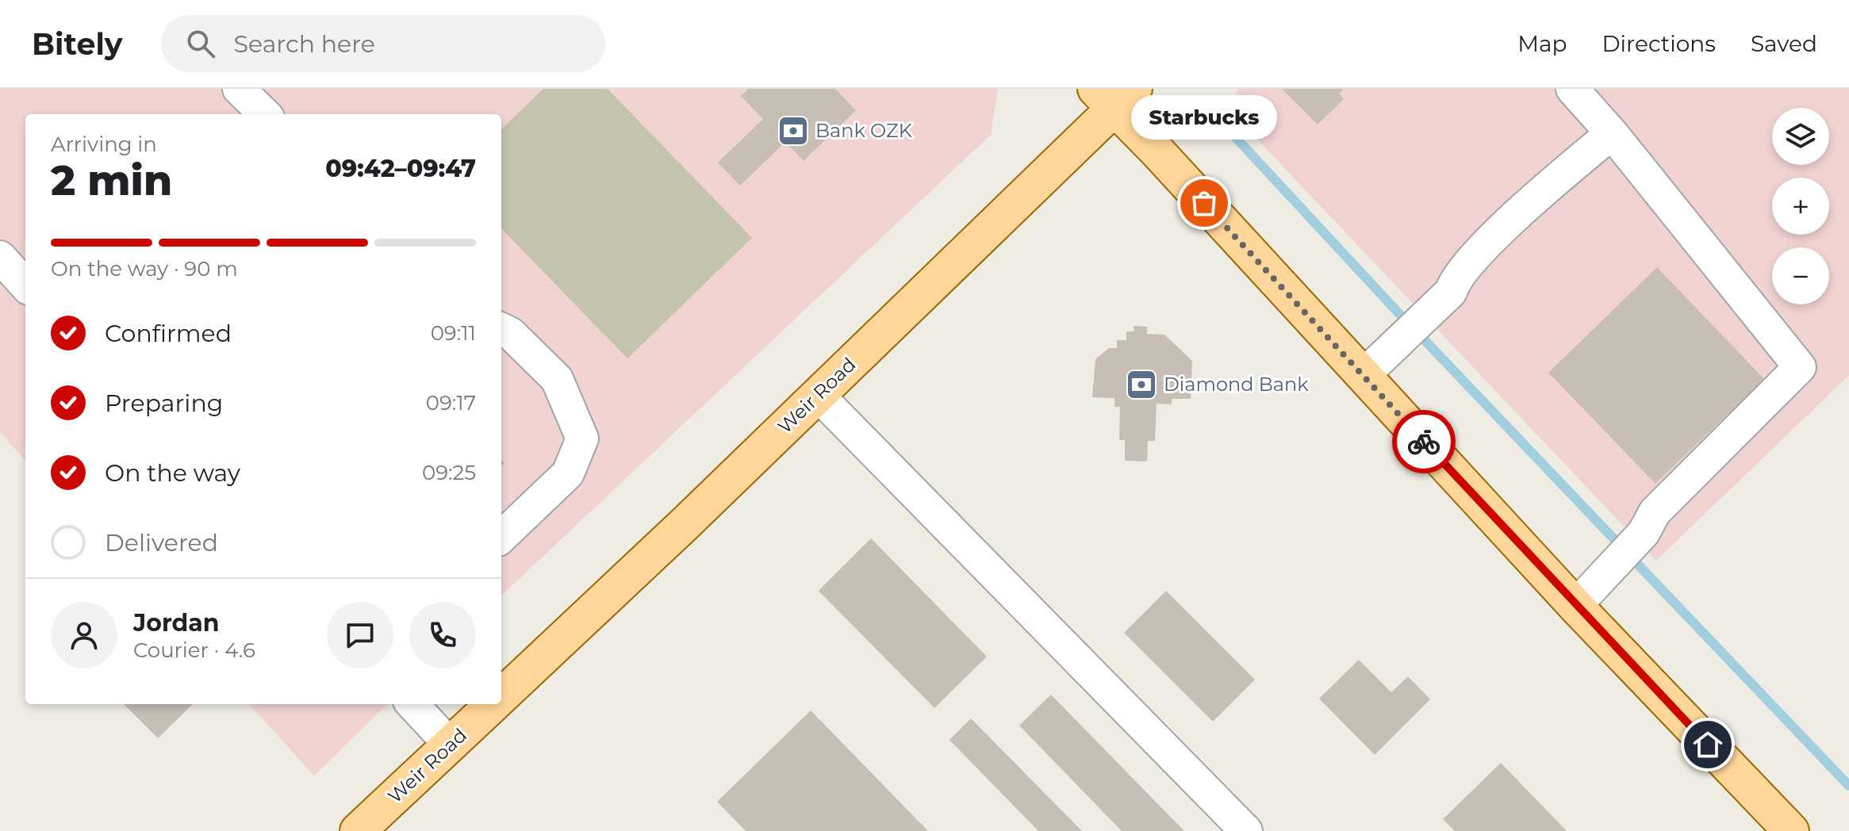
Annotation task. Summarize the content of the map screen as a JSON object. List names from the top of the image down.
{
  "streets": {
    "main road": ["Weir Road"]
  },
  "places": {
    "bank": ["Bank OZK", "Diamond Bank"],
    "other": ["Starbucks"]
  },
  "page": {
    "header": "Bitely",
    "search": "Search here",
    "nav": ["Map", "Directions", "Saved"],
    "bubble": "Starbucks",
    "map_buttons": ["+", "−"],
    "heading": ["2 min", "Arriving in", "09:42–09:47"],
    "panel": ["Jordan", "Courier · 4.6"],
    "bar": "On the way · 90 m",
    "list": [
      ["Confirmed", "09:11"],
      ["Preparing", "09:17"],
      ["On the way", "09:25"],
      "Delivered"
    ]
  }
}
